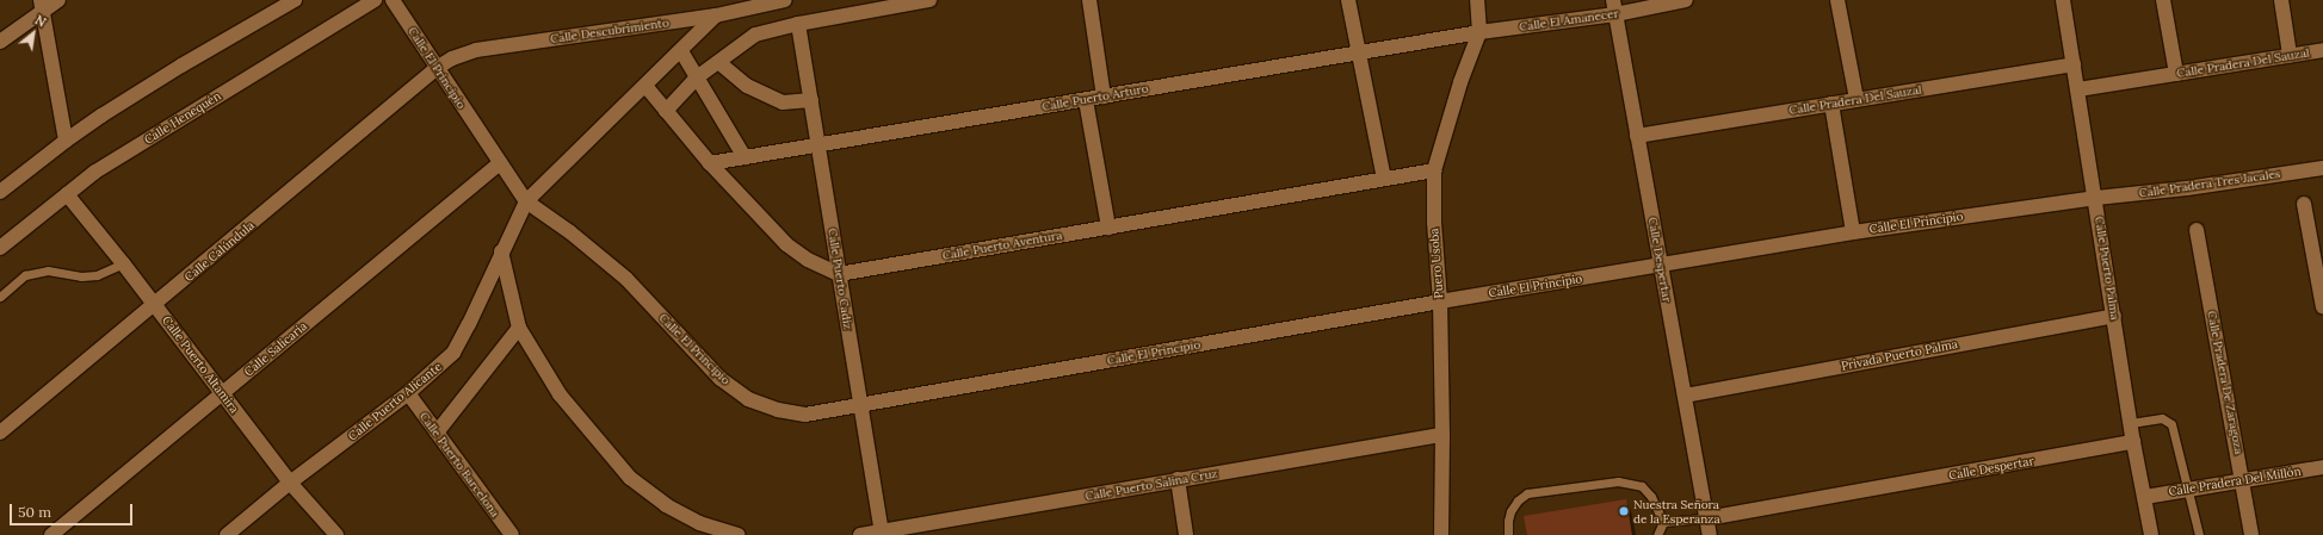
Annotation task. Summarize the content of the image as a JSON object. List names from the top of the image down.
{
  "streets": {
    "street": [
      "Calle El Amanecer",
      "Calle Descubrimiento",
      "Calle Pradera Del Sauzal",
      "Calle El Principio",
      "Calle Puerto Arturo",
      "Calle Henequén",
      "Calle Pradera Tres Jacales",
      "Calle Puerto Aventura",
      "Calle Calúndula",
      "Calle Despertar",
      "Puero Usoba",
      "Calle Puerto Palma",
      "Calle Puerto Cadiz",
      "Calle Salicaria",
      "Privada Puerto Palma",
      "Calle Puerto Altamira",
      "Calle Pradera De Zaragoza",
      "Calle Puerto Alicante",
      "Calle Puerto Barcelona",
      "Calle Pradera Del Millón",
      "Calle Puerto Salina Cruz"
    ]
  },
  "crossings": [
    ["Calle El Amanecer", "Calle Puerto Arturo"],
    ["Calle El Amanecer", "Calle Despertar"],
    ["Calle El Amanecer", "Puero Usoba"],
    ["Calle Descubrimiento", "Calle El Principio"],
    ["Calle Descubrimiento", "Calle Calúndula"],
    ["Calle Descubrimiento", "Calle Puerto Alicante"],
    ["Calle Pradera Del Sauzal", "Calle Despertar"],
    ["Calle Pradera Del Sauzal", "Calle Puerto Palma"],
    ["Calle El Principio", "Calle Pradera Tres Jacales"],
    ["Calle El Principio", "Calle Calúndula"],
    ["Calle El Principio", "Calle Despertar"],
    ["Calle El Principio", "Puero Usoba"],
    ["Calle El Principio", "Calle Puerto Palma"],
    ["Calle El Principio", "Calle Puerto Cadiz"],
    ["Calle El Principio", "Calle Salicaria"],
    ["Calle El Principio", "Calle Puerto Alicante"],
    ["Calle Puerto Arturo", "Puero Usoba"],
    ["Calle Puerto Arturo", "Calle Puerto Cadiz"],
    ["Calle Henequén", "Calle Puerto Altamira"],
    ["Calle Pradera Tres Jacales", "Calle Puerto Palma"],
    ["Calle Puerto Aventura", "Puero Usoba"],
    ["Calle Puerto Aventura", "Calle Puerto Cadiz"],
    ["Calle Calúndula", "Calle Puerto Altamira"],
    ["Calle Despertar", "Calle Puerto Palma"],
    ["Calle Despertar", "Privada Puerto Palma"],
    ["Puero Usoba", "Calle Puerto Salina Cruz"],
    ["Calle Puerto Palma", "Privada Puerto Palma"],
    ["Calle Puerto Palma", "Calle Pradera Del Millón"],
    ["Calle Puerto Cadiz", "Calle Puerto Salina Cruz"],
    ["Calle Salicaria", "Calle Puerto Altamira"],
    ["Calle Puerto Altamira", "Calle Puerto Alicante"],
    ["Calle Pradera De Zaragoza", "Calle Pradera Del Millón"],
    ["Calle Puerto Alicante", "Calle Puerto Barcelona"]
  ],
  "places": ["Nuestra Señora de la Esperanza"],
  "scale_bar": "50 m",
  "north": "top right"
}
